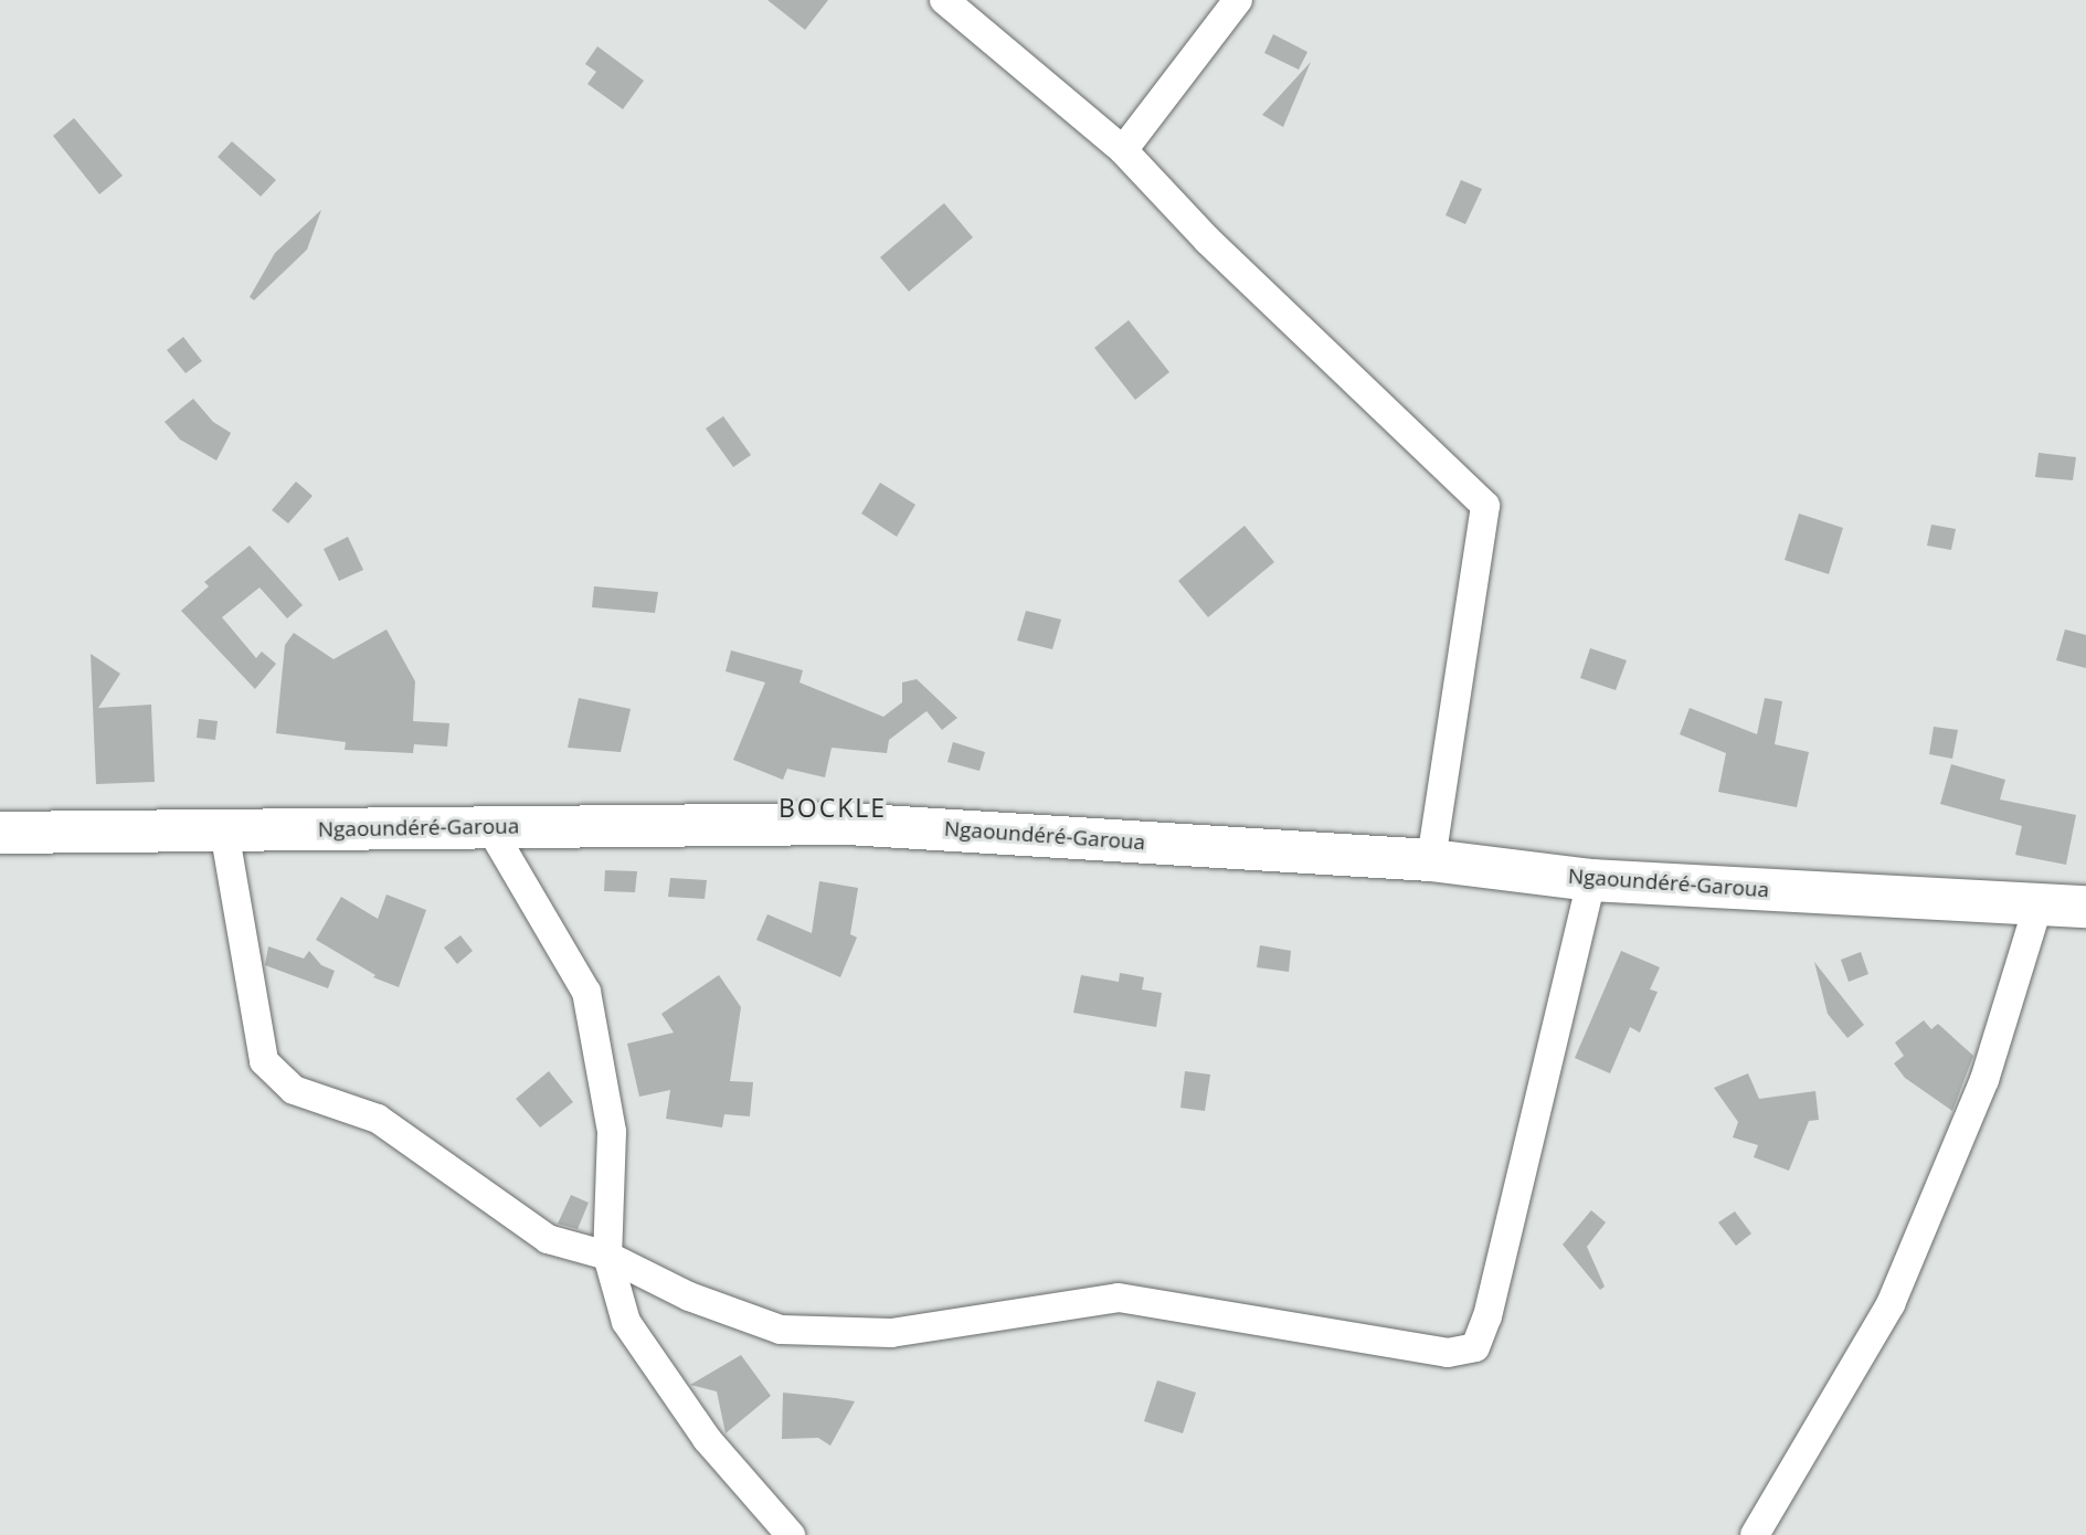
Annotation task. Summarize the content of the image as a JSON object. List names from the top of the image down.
{
  "streets": {
    "highway": ["Ngaoundéré-Garoua"]
  },
  "districts": ["BOCKLE"]
}
